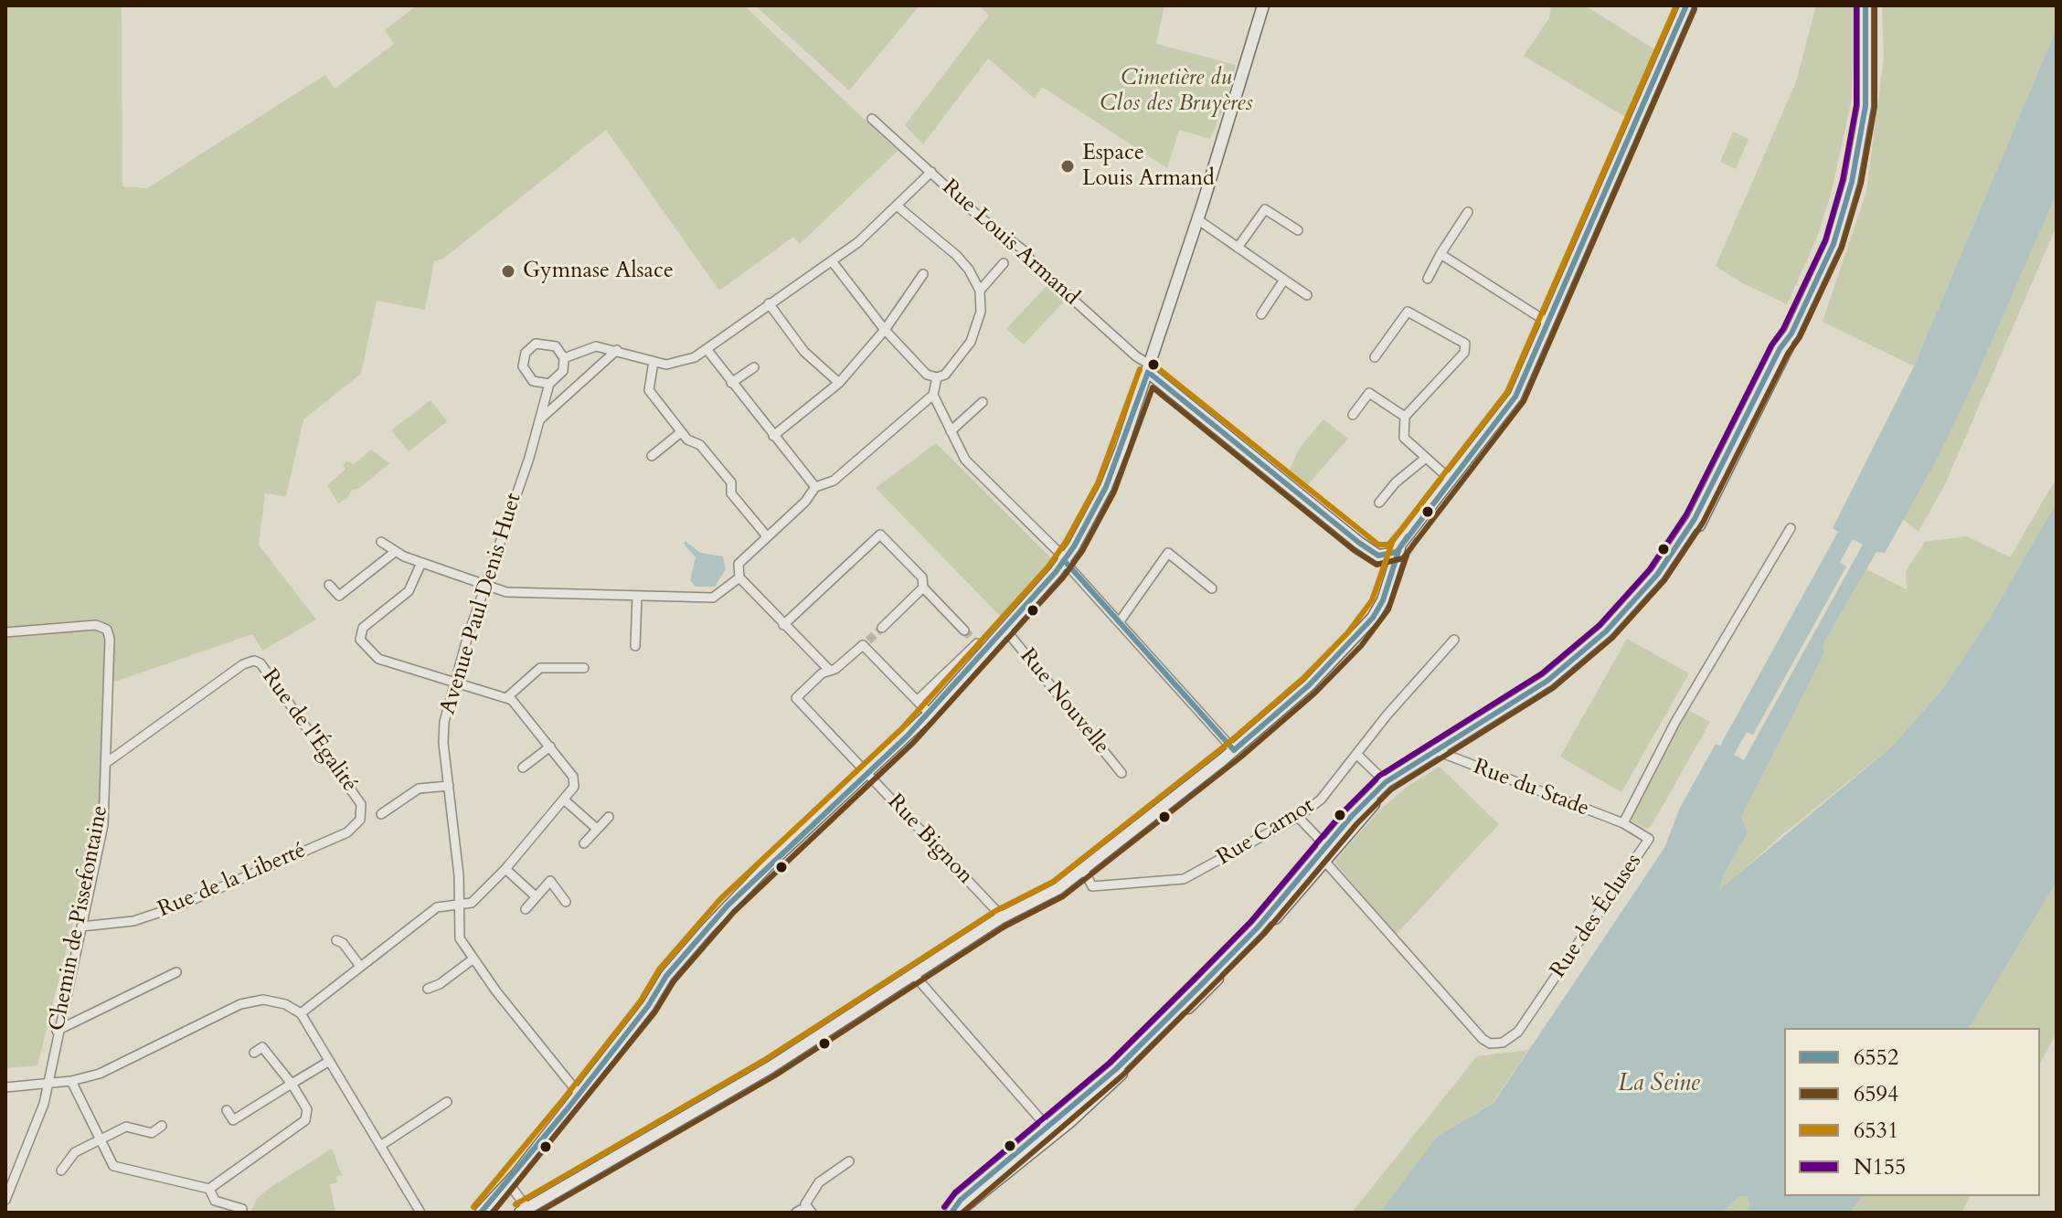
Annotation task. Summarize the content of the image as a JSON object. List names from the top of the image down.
{
  "streets": {
    "street": [
      "Rue Louis Armand",
      "Avenue Paul Denis Huet",
      "Rue Nouvelle",
      "Rue de l'Égalité",
      "Rue du Stade",
      "Rue Carnot",
      "Rue Bignon",
      "Rue de la Liberté",
      "Rue des Écluses",
      "Chemin de Pissefontaine"
    ]
  },
  "crossings": [
    ["Rue de l'Égalité", "Rue de la Liberté"],
    ["Rue de l'Égalité", "Chemin de Pissefontaine"],
    ["Rue du Stade", "Rue des Écluses"],
    ["Rue Carnot", "Rue des Écluses"],
    ["Rue de la Liberté", "Chemin de Pissefontaine"]
  ],
  "water": ["La Seine"],
  "parks": ["Cimetière du Clos des Bruyères"],
  "places": ["Espace Louis Armand", "Gymnase Alsace"],
  "lines": [
    "transit line 6552",
    "transit line 6594",
    "transit line 6531",
    "transit line N155"
  ],
  "legend": [
    "6552",
    "6594",
    "6531",
    "N155"
  ]
}
